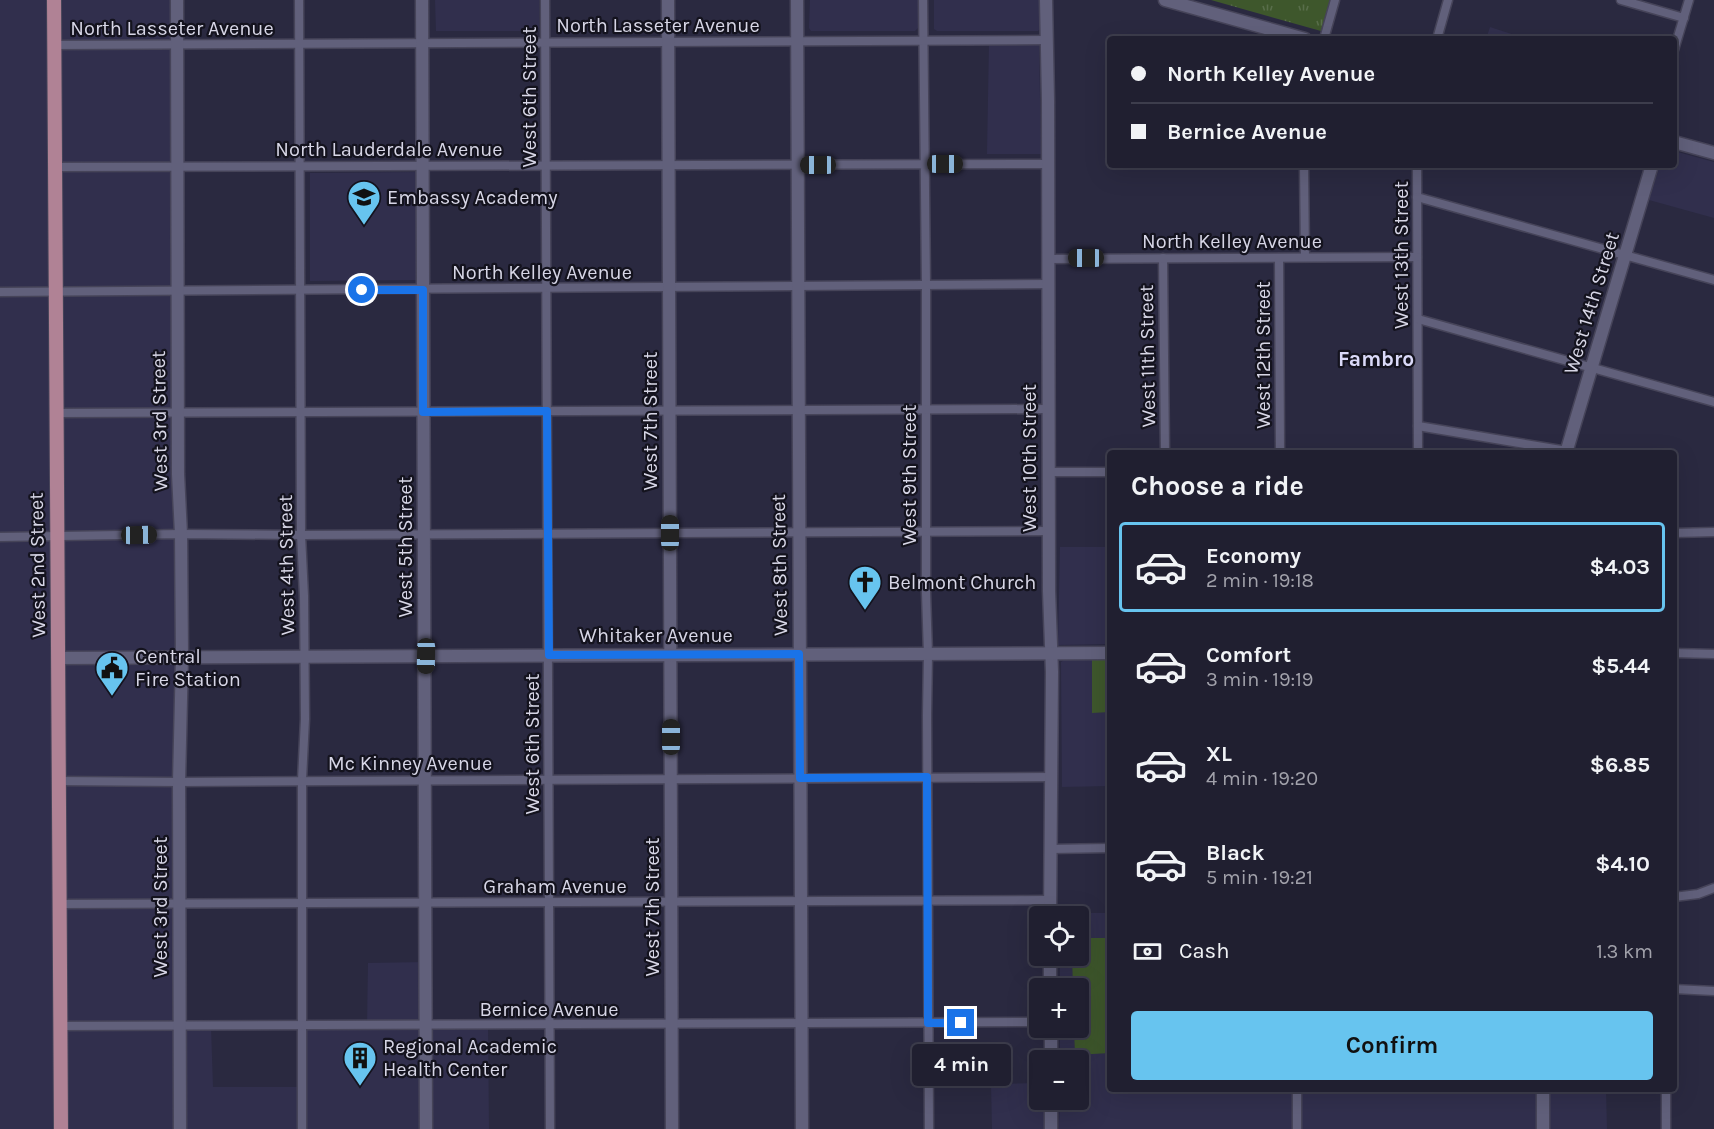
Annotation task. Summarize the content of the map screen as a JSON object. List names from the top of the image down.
{
  "streets": {
    "main road": ["West 2nd Street"],
    "street": [
      "North Lasseter Avenue",
      "West 6th Street",
      "North Lauderdale Avenue",
      "North Kelley Avenue",
      "West 13th Street",
      "West 14th Street",
      "West 12th Street",
      "West 11th Street",
      "West 3rd Street",
      "West 7th Street",
      "West 10th Street",
      "West 9th Street",
      "West 5th Street",
      "West 4th Street",
      "West 8th Street",
      "Whitaker Avenue",
      "Mc Kinney Avenue",
      "Graham Avenue",
      "Bernice Avenue"
    ]
  },
  "crossings": [
    ["North Lasseter Avenue", "West 6th Street"],
    ["North Lasseter Avenue", "West 3rd Street"],
    ["North Lasseter Avenue", "West 7th Street"],
    ["North Lasseter Avenue", "West 10th Street"],
    ["North Lasseter Avenue", "West 9th Street"],
    ["North Lasseter Avenue", "West 5th Street"],
    ["North Lasseter Avenue", "West 2nd Street"],
    ["North Lasseter Avenue", "West 4th Street"],
    ["North Lasseter Avenue", "West 8th Street"],
    ["West 6th Street", "North Lauderdale Avenue"],
    ["West 6th Street", "North Kelley Avenue"],
    ["West 6th Street", "Whitaker Avenue"],
    ["West 6th Street", "Mc Kinney Avenue"],
    ["West 6th Street", "Graham Avenue"],
    ["West 6th Street", "Bernice Avenue"],
    ["North Lauderdale Avenue", "West 3rd Street"],
    ["North Lauderdale Avenue", "West 7th Street"],
    ["North Lauderdale Avenue", "West 10th Street"],
    ["North Lauderdale Avenue", "West 9th Street"],
    ["North Lauderdale Avenue", "West 5th Street"],
    ["North Lauderdale Avenue", "West 2nd Street"],
    ["North Lauderdale Avenue", "West 4th Street"],
    ["North Lauderdale Avenue", "West 8th Street"],
    ["North Kelley Avenue", "West 13th Street"],
    ["North Kelley Avenue", "West 12th Street"],
    ["North Kelley Avenue", "West 11th Street"],
    ["North Kelley Avenue", "West 3rd Street"],
    ["North Kelley Avenue", "West 7th Street"],
    ["North Kelley Avenue", "West 10th Street"],
    ["North Kelley Avenue", "West 9th Street"],
    ["North Kelley Avenue", "West 5th Street"],
    ["North Kelley Avenue", "West 2nd Street"],
    ["North Kelley Avenue", "West 4th Street"],
    ["North Kelley Avenue", "West 8th Street"],
    ["West 3rd Street", "Whitaker Avenue"],
    ["West 3rd Street", "Mc Kinney Avenue"],
    ["West 3rd Street", "Graham Avenue"],
    ["West 3rd Street", "Bernice Avenue"],
    ["West 7th Street", "Whitaker Avenue"],
    ["West 7th Street", "Mc Kinney Avenue"],
    ["West 7th Street", "Graham Avenue"],
    ["West 7th Street", "Bernice Avenue"],
    ["West 10th Street", "Whitaker Avenue"],
    ["West 10th Street", "Mc Kinney Avenue"],
    ["West 10th Street", "Graham Avenue"],
    ["West 9th Street", "Whitaker Avenue"],
    ["West 9th Street", "Mc Kinney Avenue"],
    ["West 9th Street", "Graham Avenue"],
    ["West 9th Street", "Bernice Avenue"],
    ["West 5th Street", "Whitaker Avenue"],
    ["West 5th Street", "Mc Kinney Avenue"],
    ["West 5th Street", "Graham Avenue"],
    ["West 5th Street", "Bernice Avenue"],
    ["West 2nd Street", "Whitaker Avenue"],
    ["West 2nd Street", "Mc Kinney Avenue"],
    ["West 2nd Street", "Graham Avenue"],
    ["West 2nd Street", "Bernice Avenue"],
    ["West 4th Street", "Whitaker Avenue"],
    ["West 4th Street", "Mc Kinney Avenue"],
    ["West 4th Street", "Graham Avenue"],
    ["West 4th Street", "Bernice Avenue"],
    ["West 8th Street", "Whitaker Avenue"],
    ["West 8th Street", "Mc Kinney Avenue"],
    ["West 8th Street", "Graham Avenue"],
    ["West 8th Street", "Bernice Avenue"]
  ],
  "districts": ["Fambro"],
  "places": {
    "school or university": ["Embassy Academy"],
    "church": ["Belmont Church"],
    "public building": ["Central Fire Station"],
    "building": ["Regional Academic Health Center"]
  },
  "page": {
    "banner": ["North Kelley Avenue", "Bernice Avenue"],
    "heading": "Choose a ride",
    "list": [
      {
        "name": "Economy",
        "note": "2 min · 19:18",
        "value": "$4.03"
      },
      {
        "name": "Comfort",
        "note": "3 min · 19:19",
        "value": "$5.44"
      },
      {
        "name": "XL",
        "note": "4 min · 19:20",
        "value": "$6.85"
      },
      {
        "name": "Black",
        "note": "5 min · 19:21",
        "value": "$4.10"
      }
    ],
    "map_buttons": ["+", "−"],
    "pay": ["Cash", "1.3 km"],
    "buttons": "Confirm",
    "bubble": "4 min"
  }
}
